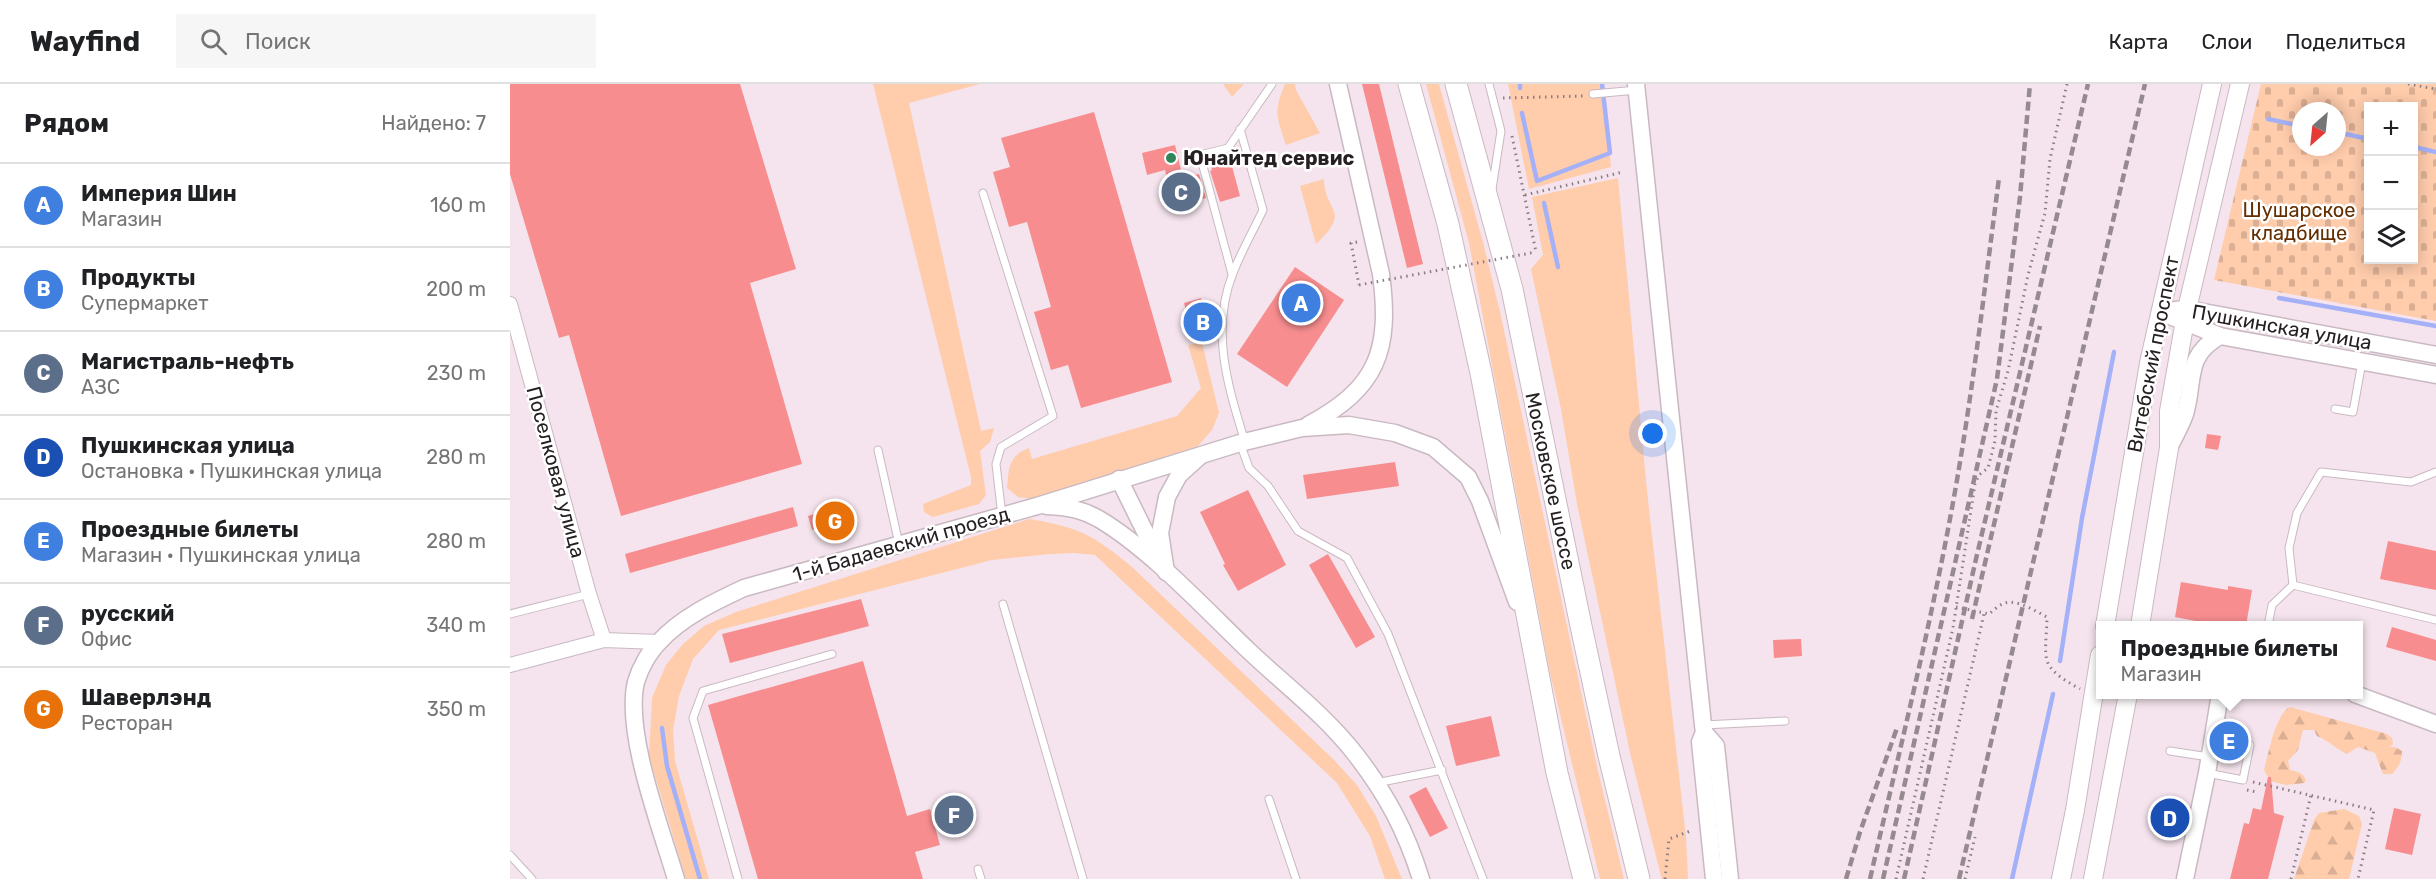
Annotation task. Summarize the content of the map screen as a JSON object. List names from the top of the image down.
{
  "streets": {
    "highway": ["Московское шоссе"],
    "main road": ["Витебский проспект"],
    "street": ["Пушкинская улица", "Поселковая улица", "1-й Бадаевский проезд"]
  },
  "crossings": [
    ["Пушкинская улица", "Витебский проспект"]
  ],
  "parks": ["Шушарское кладбище"],
  "places": ["Юнайтед сервис"],
  "north": "bottom left",
  "page": {
    "header": "Wayfind",
    "search": "Поиск",
    "nav": ["Карта", "Слои", "Поделиться"],
    "heading": ["Рядом", "Найдено: 7"],
    "map_buttons": ["+", "−"],
    "list": [
      {
        "mark": "A",
        "name": "Империя Шин",
        "note": "Магазин",
        "value": "160 m"
      },
      {
        "mark": "B",
        "name": "Продукты",
        "note": "Супермаркет",
        "value": "200 m"
      },
      {
        "mark": "C",
        "name": "Магистраль-нефть",
        "note": "АЗС",
        "value": "230 m"
      },
      {
        "mark": "D",
        "name": "Пушкинская улица",
        "note": "Остановка · Пушкинская улица",
        "value": "280 m"
      },
      {
        "mark": "E",
        "name": "Проездные билеты",
        "note": "Магазин · Пушкинская улица",
        "value": "280 m"
      },
      {
        "mark": "F",
        "name": "русский",
        "note": "Офис",
        "value": "340 m"
      },
      {
        "mark": "G",
        "name": "Шаверлэнд",
        "note": "Ресторан",
        "value": "350 m"
      }
    ],
    "pins": [
      "C",
      "A",
      "B",
      "G",
      "E",
      "F",
      "D"
    ],
    "popup": ["Проездные билеты", "Магазин"]
  }
}
